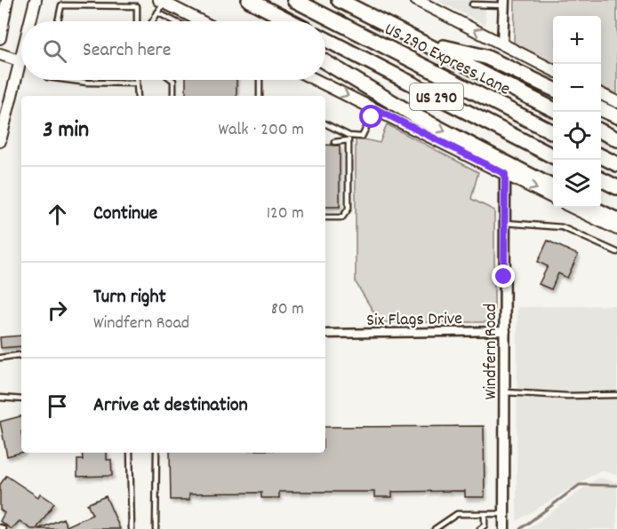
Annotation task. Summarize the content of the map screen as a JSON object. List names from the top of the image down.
{
  "streets": {
    "highway": ["US 290 Express Lane", "US 290"],
    "street": ["Six Flags Drive", "Windfern Road"]
  },
  "crossings": [
    ["Six Flags Drive", "Windfern Road"]
  ],
  "page": {
    "map_buttons": ["+", "−"],
    "search": "Search here",
    "heading": ["3 min", "Walk · 200 m"],
    "list": [
      ["Continue", "120 m"],
      ["Turn right", "Windfern Road", "80 m"],
      "Arrive at destination"
    ]
  }
}
